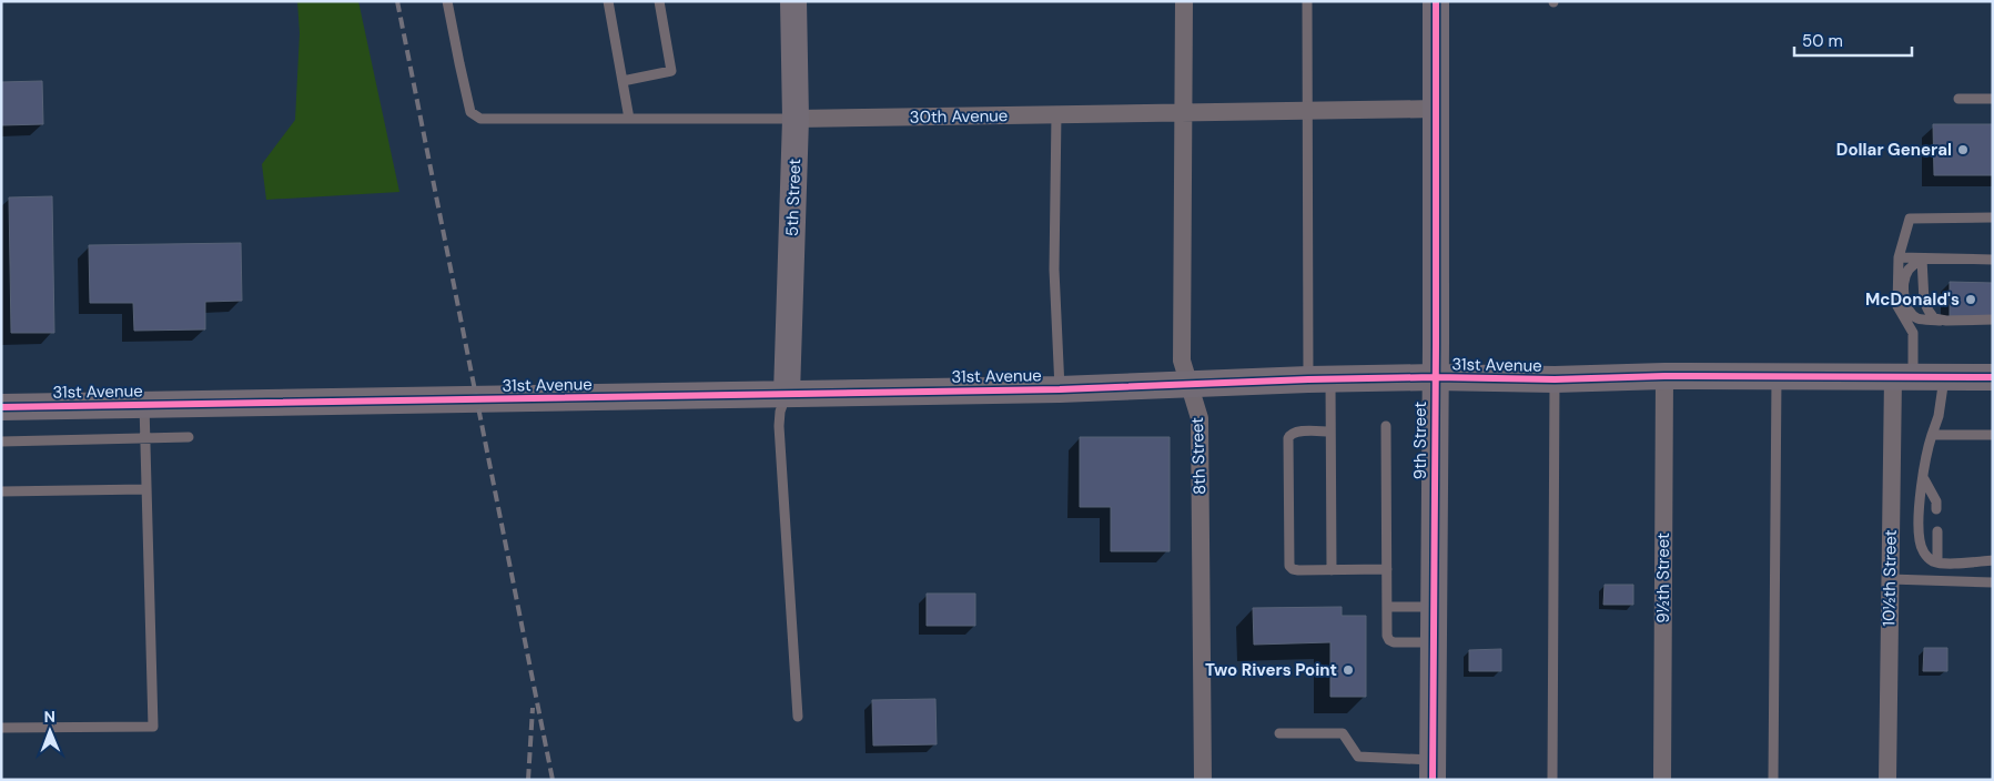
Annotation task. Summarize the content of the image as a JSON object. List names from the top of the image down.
{
  "streets": {
    "street": [
      "30th Avenue",
      "5th Street",
      "31st Avenue",
      "9th Street",
      "8th Street",
      "9½th Street",
      "10½th Street"
    ]
  },
  "crossings": [
    ["30th Avenue", "5th Street"],
    ["30th Avenue", "9th Street"],
    ["30th Avenue", "8th Street"],
    ["5th Street", "31st Avenue"],
    ["31st Avenue", "9th Street"],
    ["31st Avenue", "8th Street"],
    ["31st Avenue", "9½th Street"],
    ["31st Avenue", "10½th Street"]
  ],
  "places": ["Dollar General", "McDonald's", "Two Rivers Point"],
  "scale_bar": "50 m",
  "north": "top"
}
